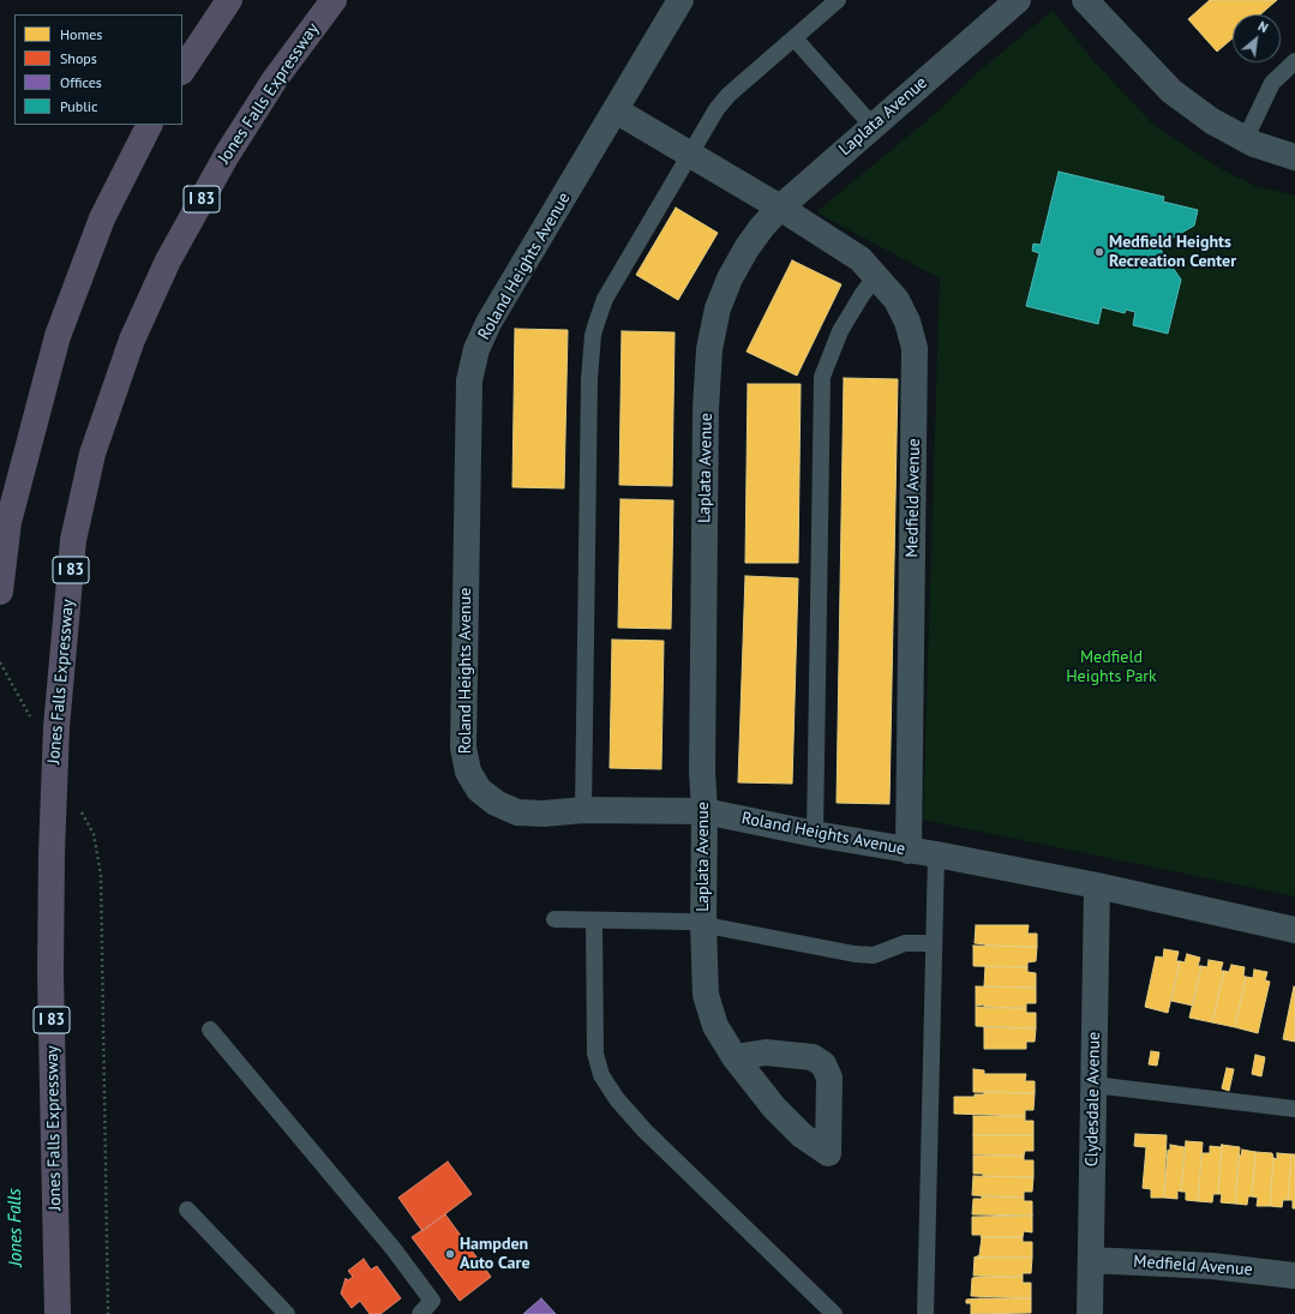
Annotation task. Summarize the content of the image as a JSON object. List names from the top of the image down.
{
  "streets": {
    "highway": ["Jones Falls Expressway", "I 83"],
    "street": [
      "Laplata Avenue",
      "Roland Heights Avenue",
      "Medfield Avenue",
      "Clydesdale Avenue"
    ]
  },
  "crossings": [
    ["Laplata Avenue", "Roland Heights Avenue"],
    ["Laplata Avenue", "Medfield Avenue"],
    ["Roland Heights Avenue", "Medfield Avenue"],
    ["Roland Heights Avenue", "Clydesdale Avenue"],
    ["Medfield Avenue", "Clydesdale Avenue"]
  ],
  "water": ["Jones Falls"],
  "parks": ["Medfield Heights Park"],
  "places": ["Medfield Heights Recreation Center", "Hampden Auto Care"],
  "legend": [
    "Homes",
    "Shops",
    "Offices",
    "Public"
  ],
  "north": "top right"
}
